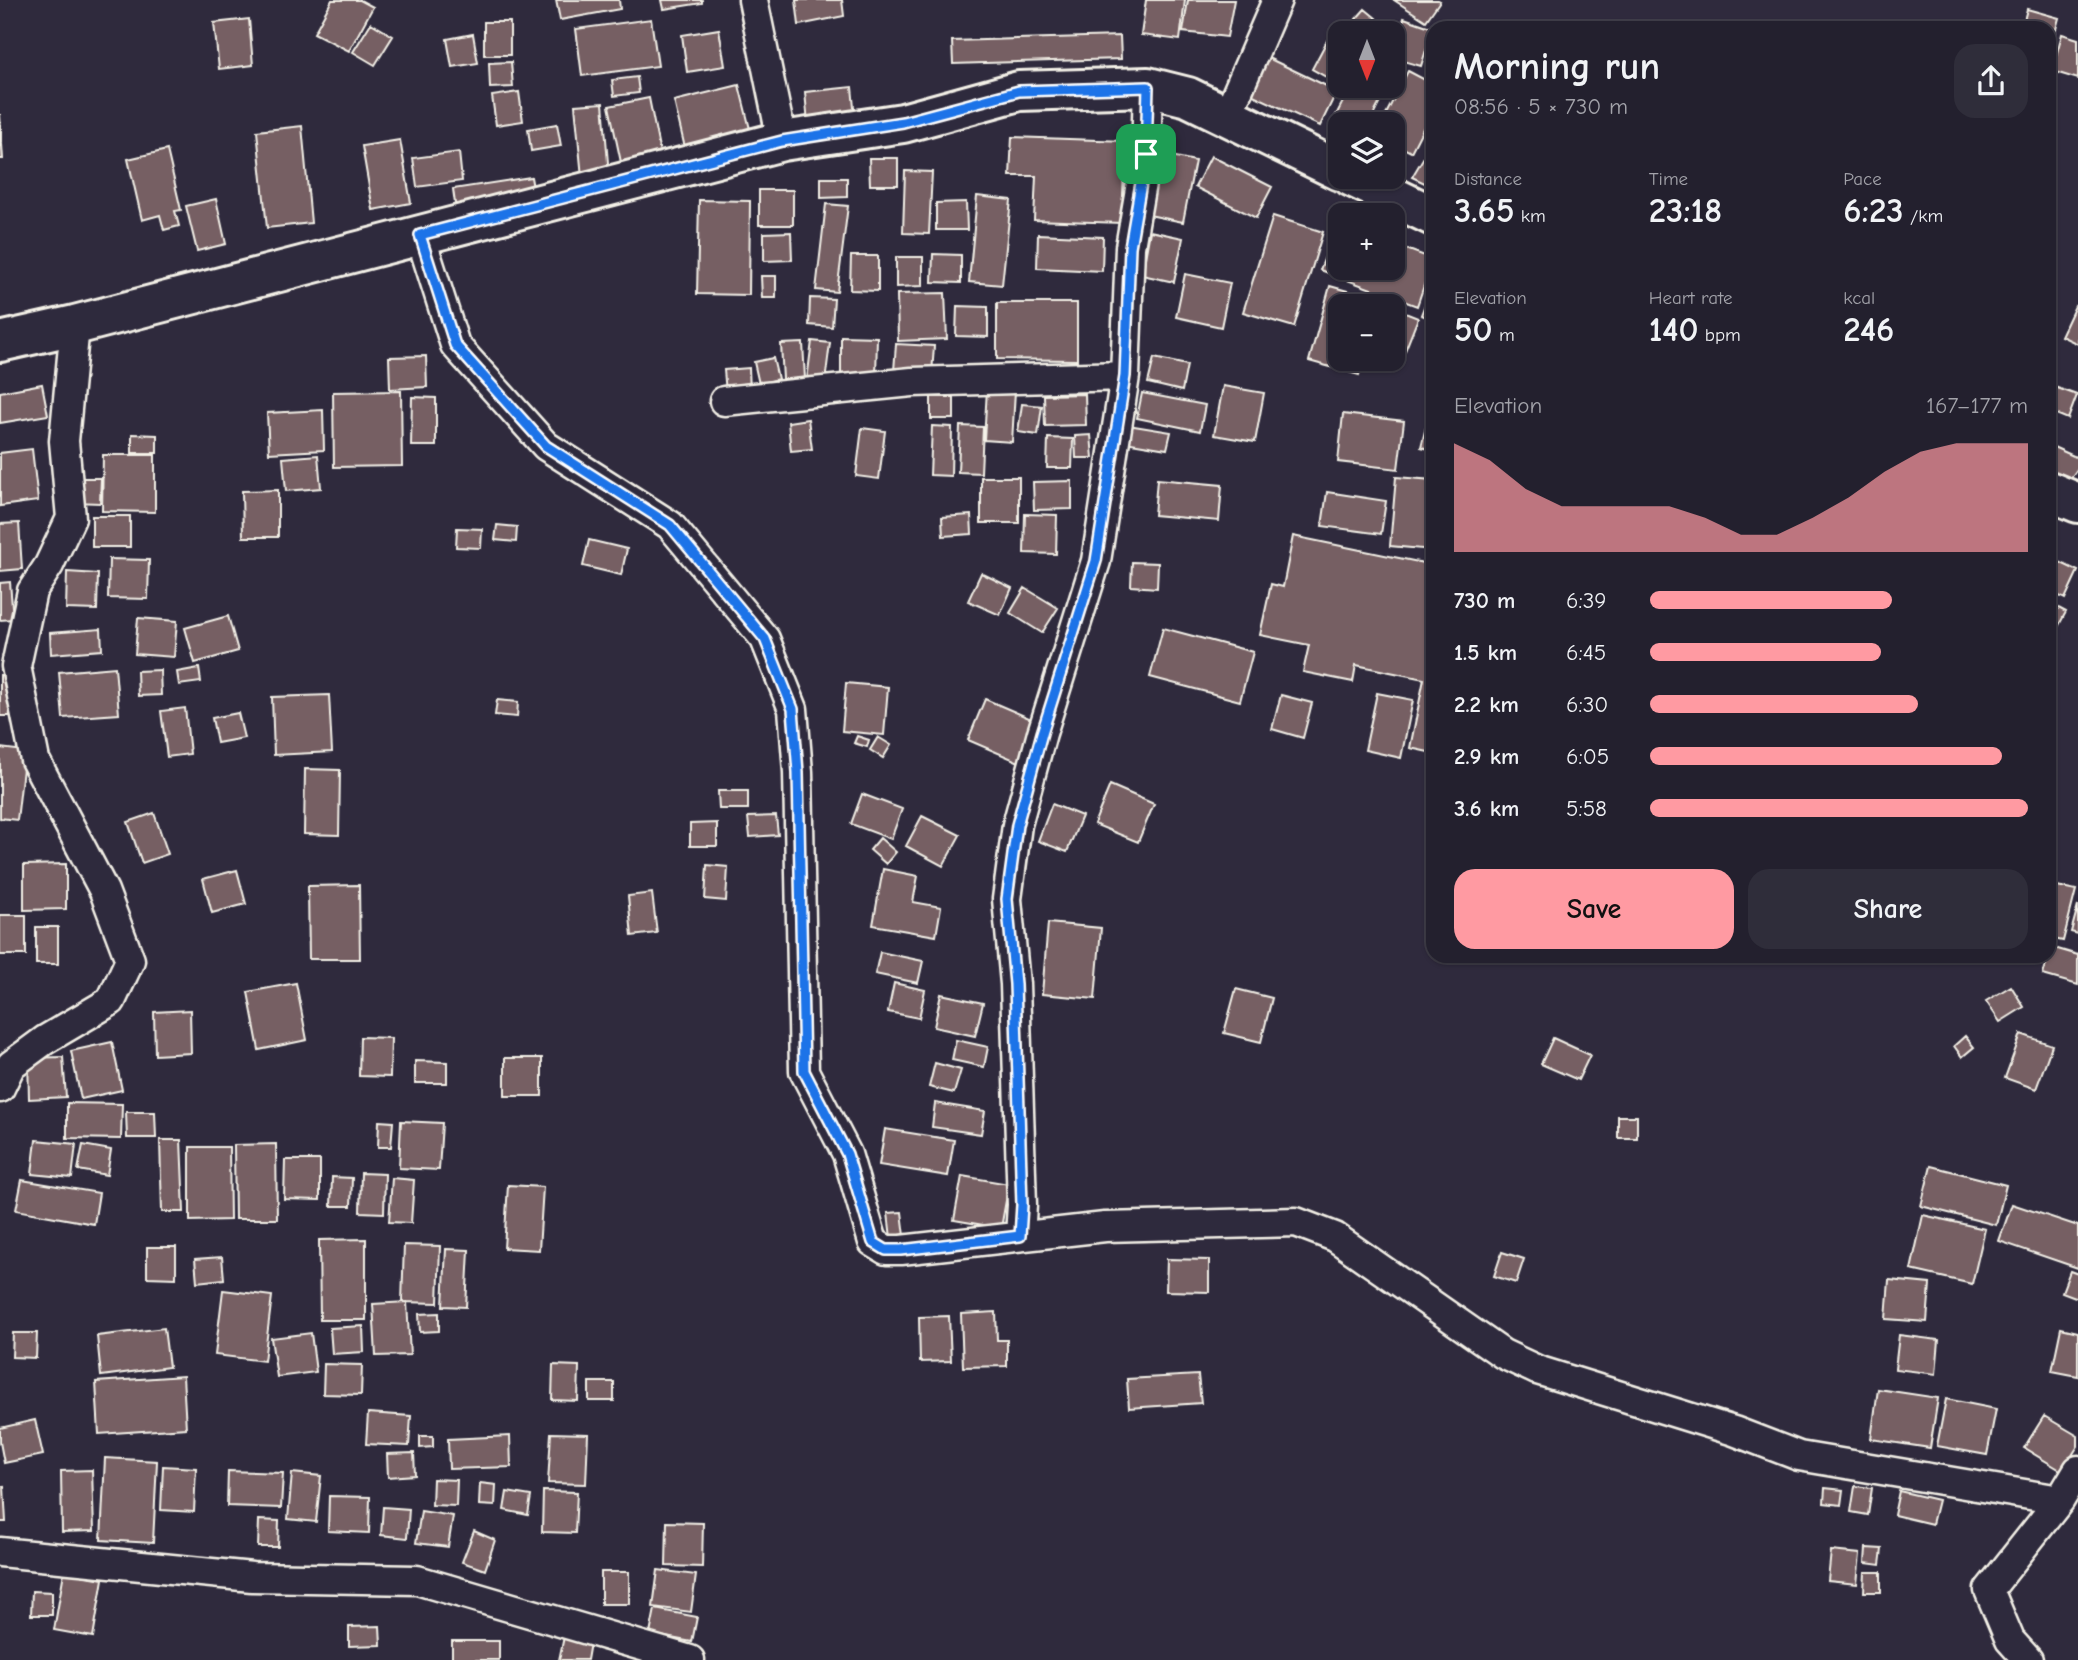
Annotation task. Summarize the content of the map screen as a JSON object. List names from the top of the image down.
{
  "north": "bottom",
  "page": {
    "map_buttons": ["+", "−"],
    "heading": ["Morning run", "08:56 · 5 × 730 m"],
    "stats": [
      ["Distance", "3.65 km"],
      ["Time", "23:18"],
      ["Pace", "6:23 /km"],
      ["Elevation", "50 m"],
      ["Heart rate", "140 bpm"],
      ["kcal", "246"]
    ],
    "chart": ["Elevation", "167–177 m"],
    "list": [
      {
        "name": "730 m",
        "note": "6:39"
      },
      {
        "name": "1.5 km",
        "note": "6:45"
      },
      {
        "name": "2.2 km",
        "note": "6:30"
      },
      {
        "name": "2.9 km",
        "note": "6:05"
      },
      {
        "name": "3.6 km",
        "note": "5:58"
      }
    ],
    "buttons": ["Save", "Share"]
  }
}
